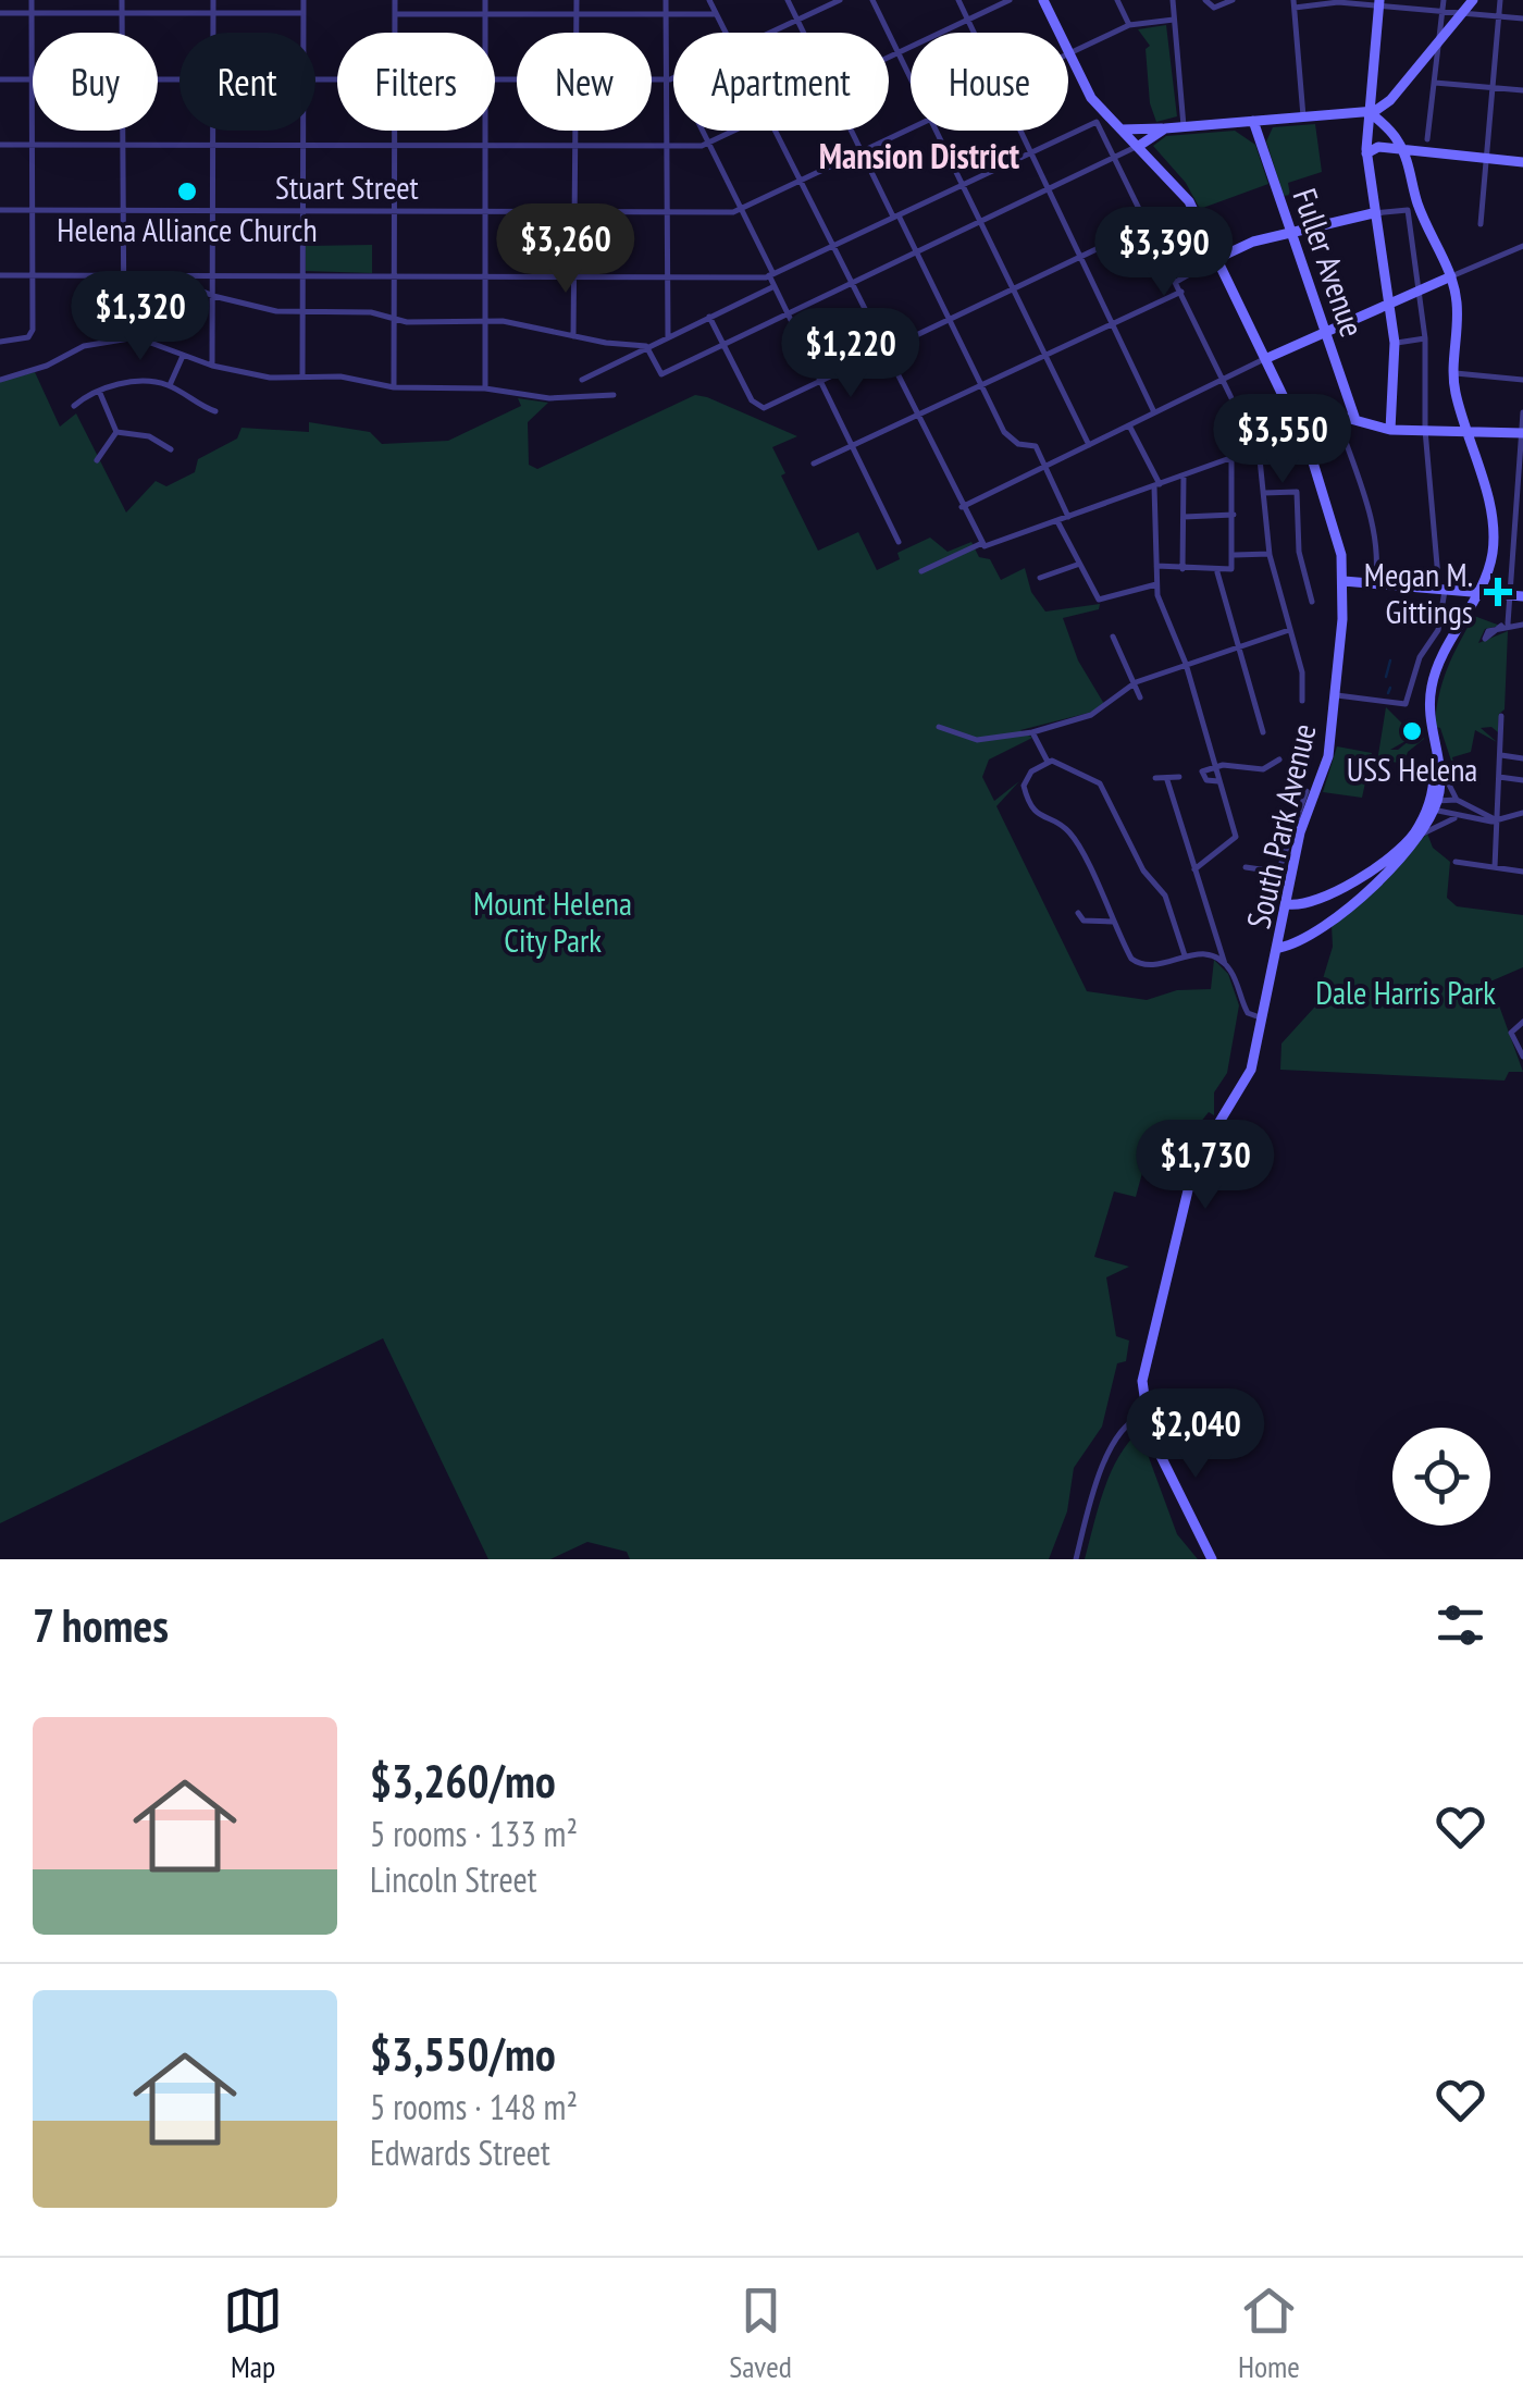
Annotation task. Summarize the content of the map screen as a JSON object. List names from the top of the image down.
{
  "streets": {
    "street": ["Stuart Street", "Fuller Avenue", "South Park Avenue"]
  },
  "crossings": [
    ["Stuart Street", "South Park Avenue"]
  ],
  "districts": ["Mansion District"],
  "parks": ["Mount Helena City Park", "Dale Harris Park"],
  "places": {
    "other": ["Helena Alliance Church", "USS Helena"],
    "health": ["Megan M. Gittings"]
  },
  "page": {
    "chip": [
      "Buy",
      "Rent",
      "Filters",
      "New",
      "Apartment",
      "House"
    ],
    "price": [
      "$3,260",
      "$3,390",
      "$1,320",
      "$1,220",
      "$3,550",
      "$1,730",
      "$2,040"
    ],
    "heading": "7 homes",
    "list": [
      {
        "name": "$3,260/mo",
        "note": "5 rooms · 133 m² · Lincoln Street"
      },
      {
        "name": "$3,550/mo",
        "note": "5 rooms · 148 m² · Edwards Street"
      }
    ],
    "tabs": ["Map", "Saved", "Home"]
  }
}
